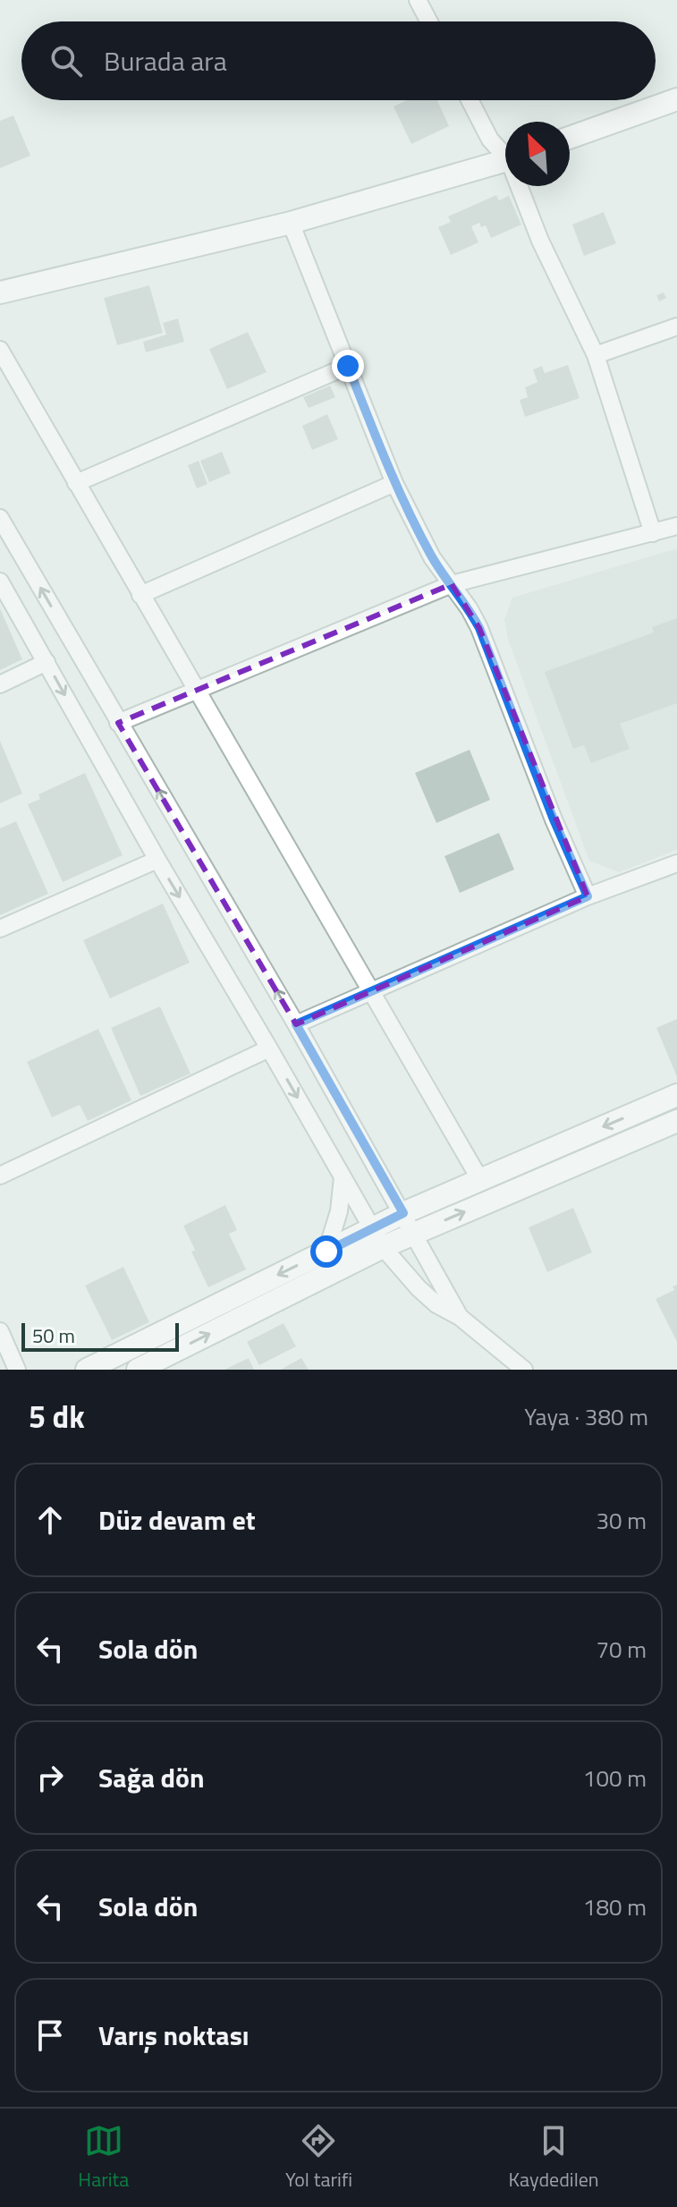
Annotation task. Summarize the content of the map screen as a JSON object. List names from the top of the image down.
{
  "scale_bar": "50 m",
  "north": "top left",
  "page": {
    "search": "Burada ara",
    "scale": "50 m",
    "heading": ["5 dk", "Yaya · 380 m"],
    "list": [
      ["Düz devam et", "30 m"],
      ["Sola dön", "70 m"],
      ["Sağa dön", "100 m"],
      ["Sola dön", "180 m"],
      "Varış noktası"
    ],
    "nav": ["Harita", "Yol tarifi", "Kaydedilen"]
  }
}
